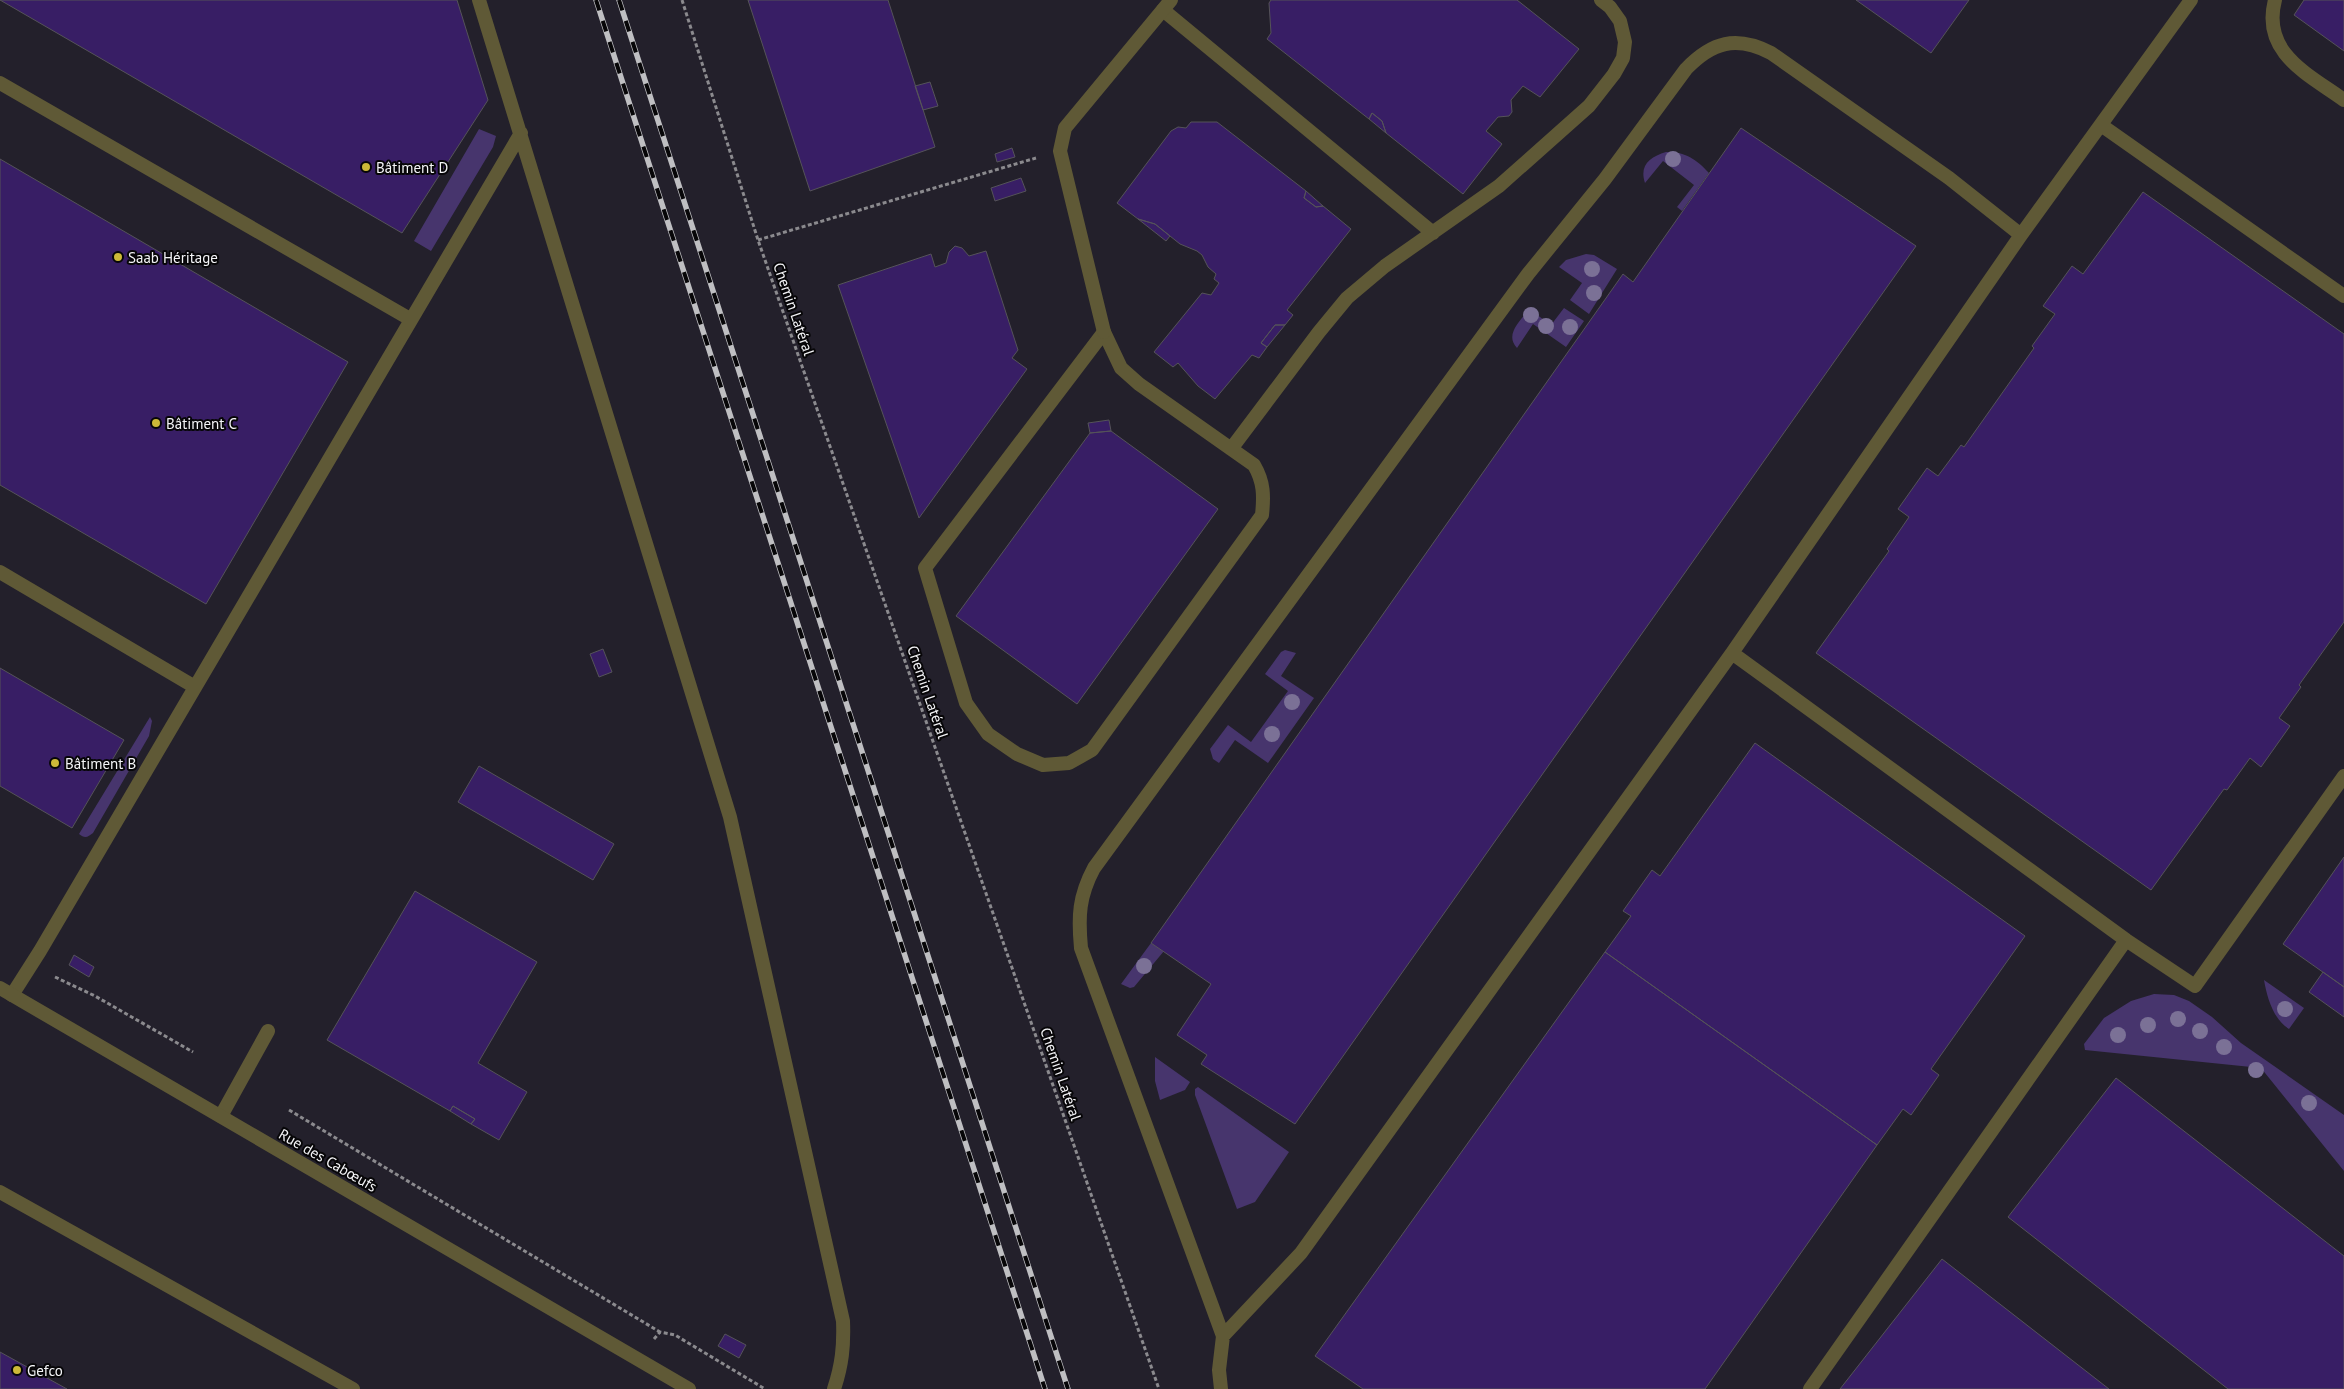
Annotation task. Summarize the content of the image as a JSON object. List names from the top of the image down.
{
  "streets": {
    "street": ["Rue des Cabœufs"],
    "path": ["Chemin Latéral"]
  },
  "places": [
    "Bâtiment D",
    "Saab Héritage",
    "Bâtiment C",
    "Bâtiment B",
    "Gefco"
  ]
}
